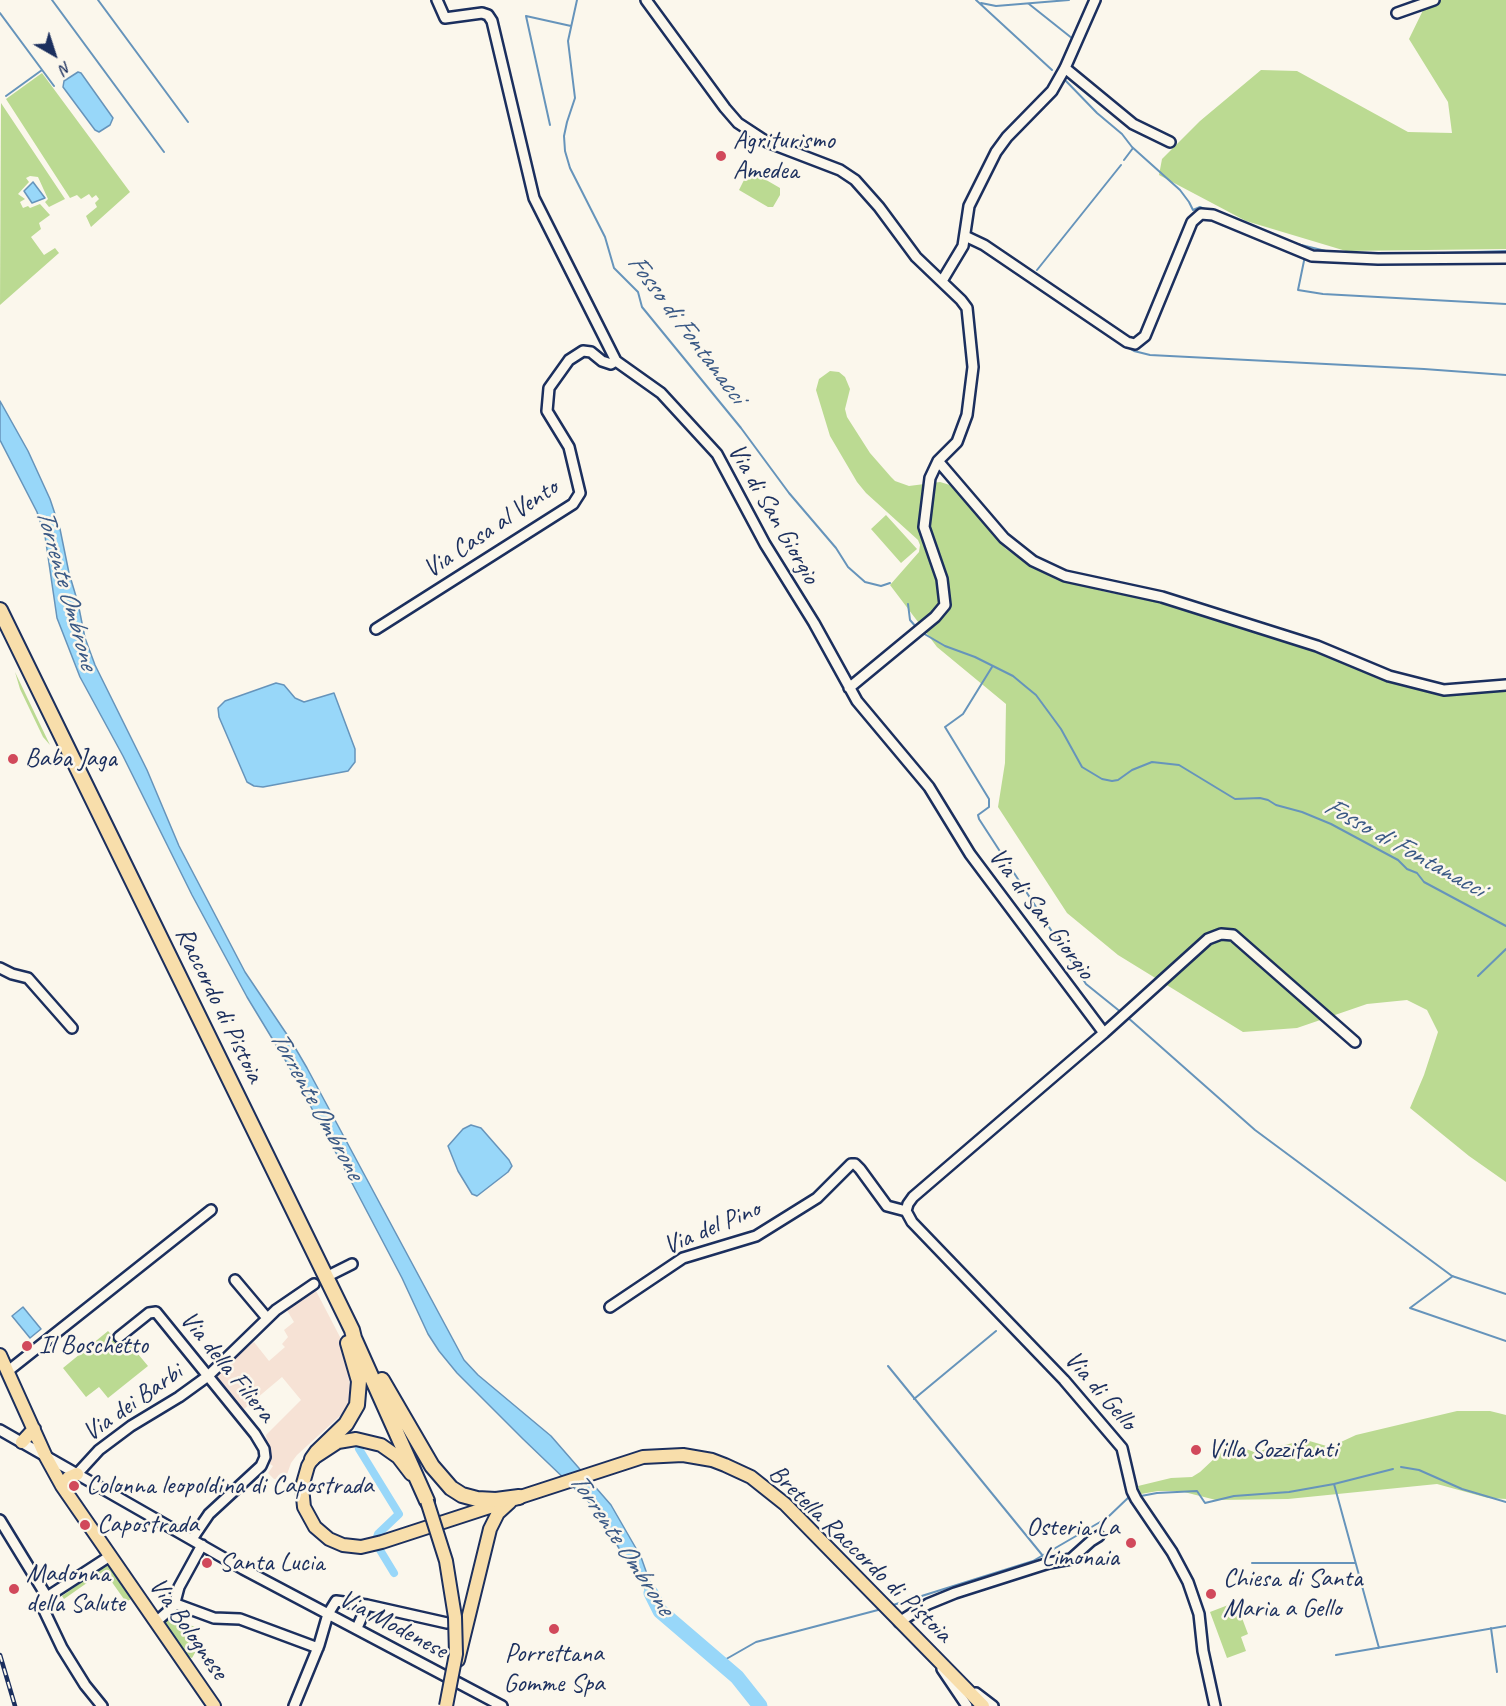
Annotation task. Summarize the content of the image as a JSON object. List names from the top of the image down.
{
  "streets": {
    "highway": ["Raccordo di Pistoia"],
    "main road": ["Bretella Raccordo di Pistoia", "Via Bolognese"],
    "street": [
      "Via di San Giorgio",
      "Via Casa al Vento",
      "Via del Pino",
      "Via della Filiera",
      "Via di Gello",
      "Via dei Barbi",
      "Via Modenese"
    ]
  },
  "crossings": [
    ["Via di San Giorgio", "Via Casa al Vento"],
    ["Via del Pino", "Via di Gello"],
    ["Via della Filiera", "Via dei Barbi"],
    ["Via della Filiera", "Via Modenese"],
    ["Via dei Barbi", "Via Modenese"],
    ["Via Modenese", "Via Bolognese"]
  ],
  "water": ["Fosso di Fontanacci", "Torrente Ombrone"],
  "places": [
    "Agriturismo Amedea",
    "Baba Jaga",
    "Il Boschetto",
    "Villa Sozzifanti",
    "Colonna leopoldina di Capostrada",
    "Capostrada",
    "Osteria La Limonaia",
    "Santa Lucia",
    "Madonna della Salute",
    "Chiesa di Santa Maria a Gello",
    "Porrettana Gomme Spa"
  ],
  "north": "bottom right"
}
